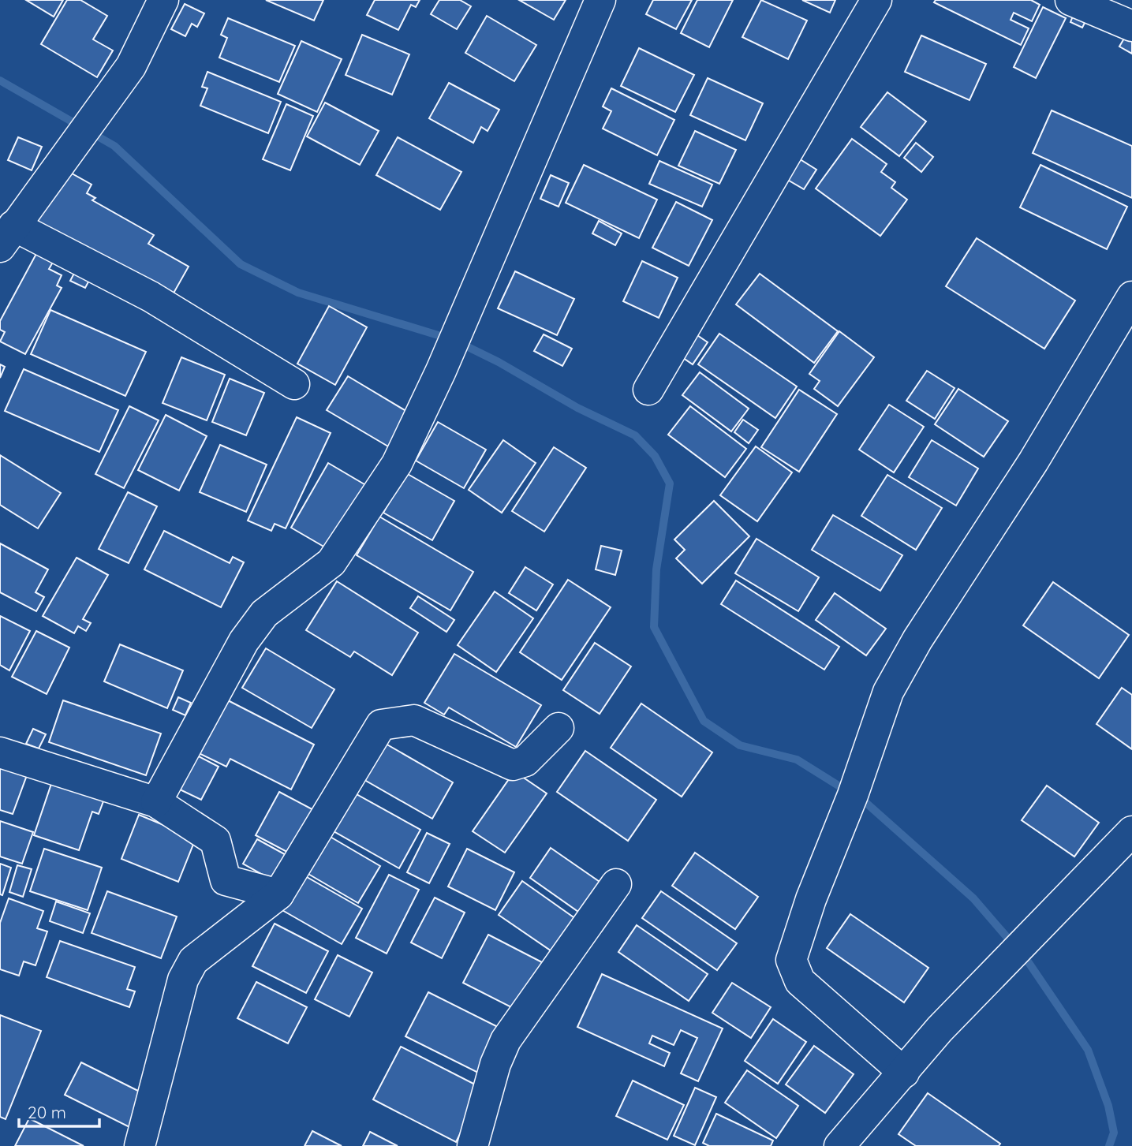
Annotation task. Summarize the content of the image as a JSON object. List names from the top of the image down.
{
  "scale_bar": "20 m"
}
